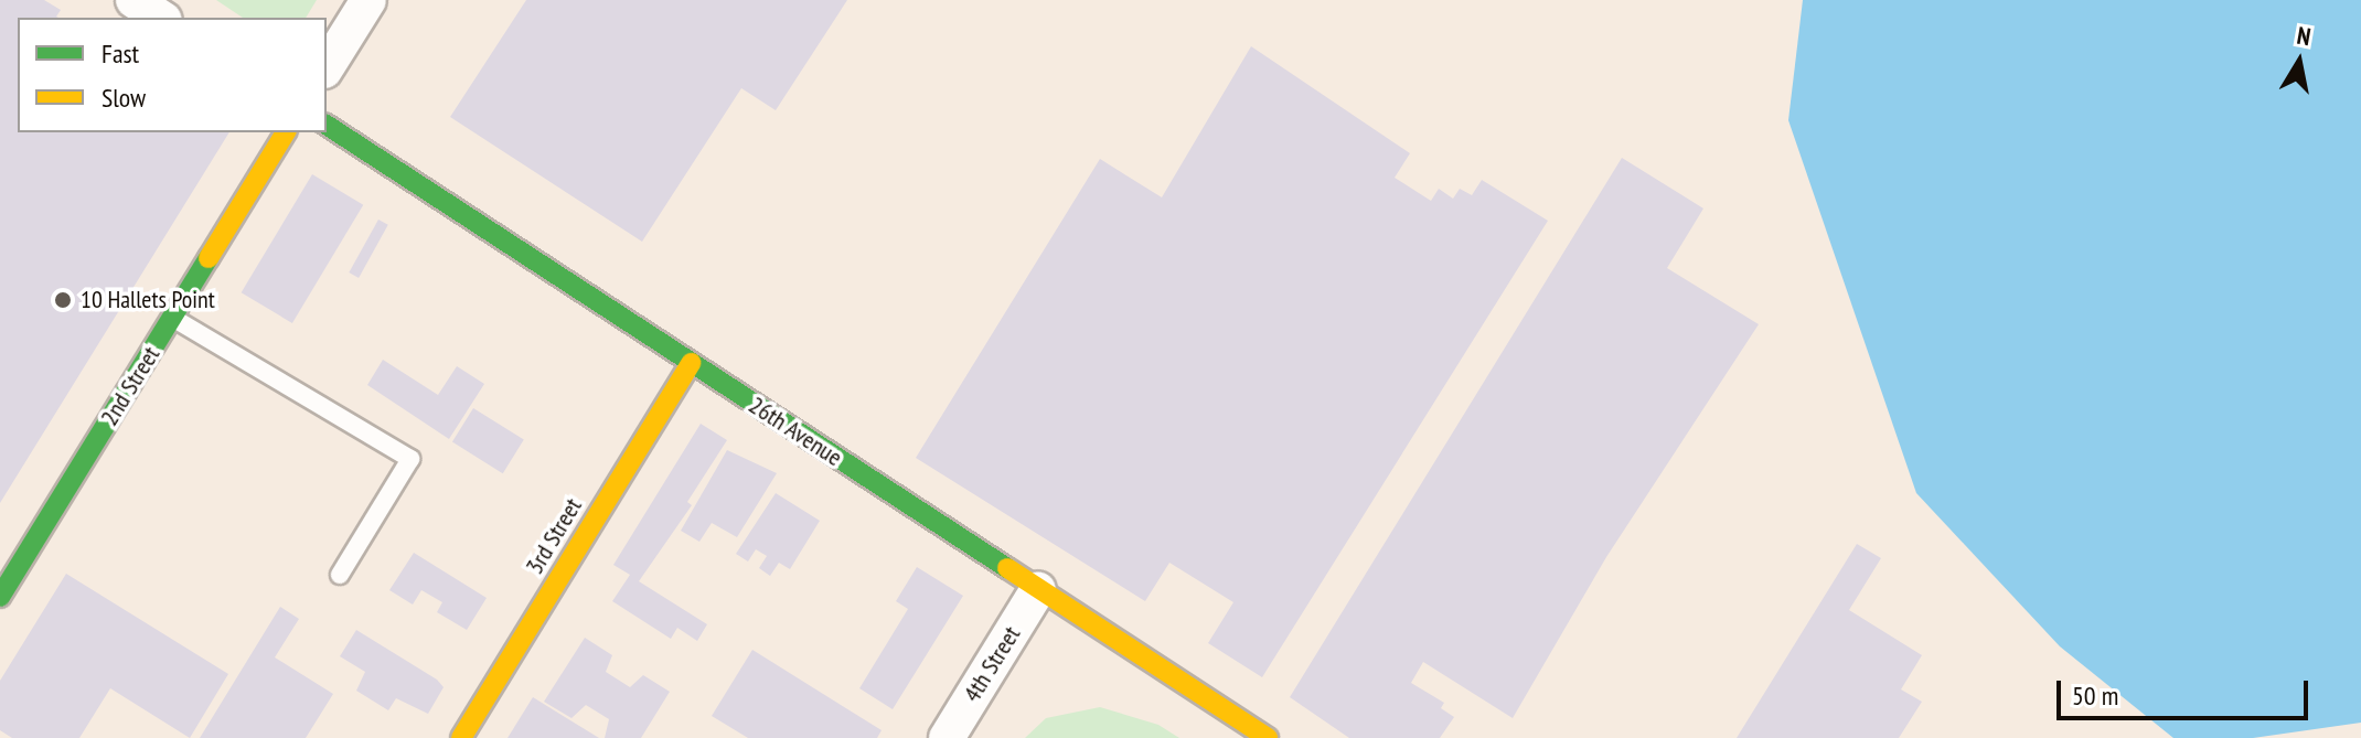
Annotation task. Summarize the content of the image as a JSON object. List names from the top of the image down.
{
  "streets": {
    "street": [
      "2nd Street",
      "26th Avenue",
      "3rd Street",
      "4th Street"
    ]
  },
  "crossings": [
    ["26th Avenue", "3rd Street"],
    ["26th Avenue", "4th Street"]
  ],
  "places": ["10 Hallets Point"],
  "legend": ["Fast", "Slow"],
  "scale_bar": "50 m",
  "north": "top"
}
